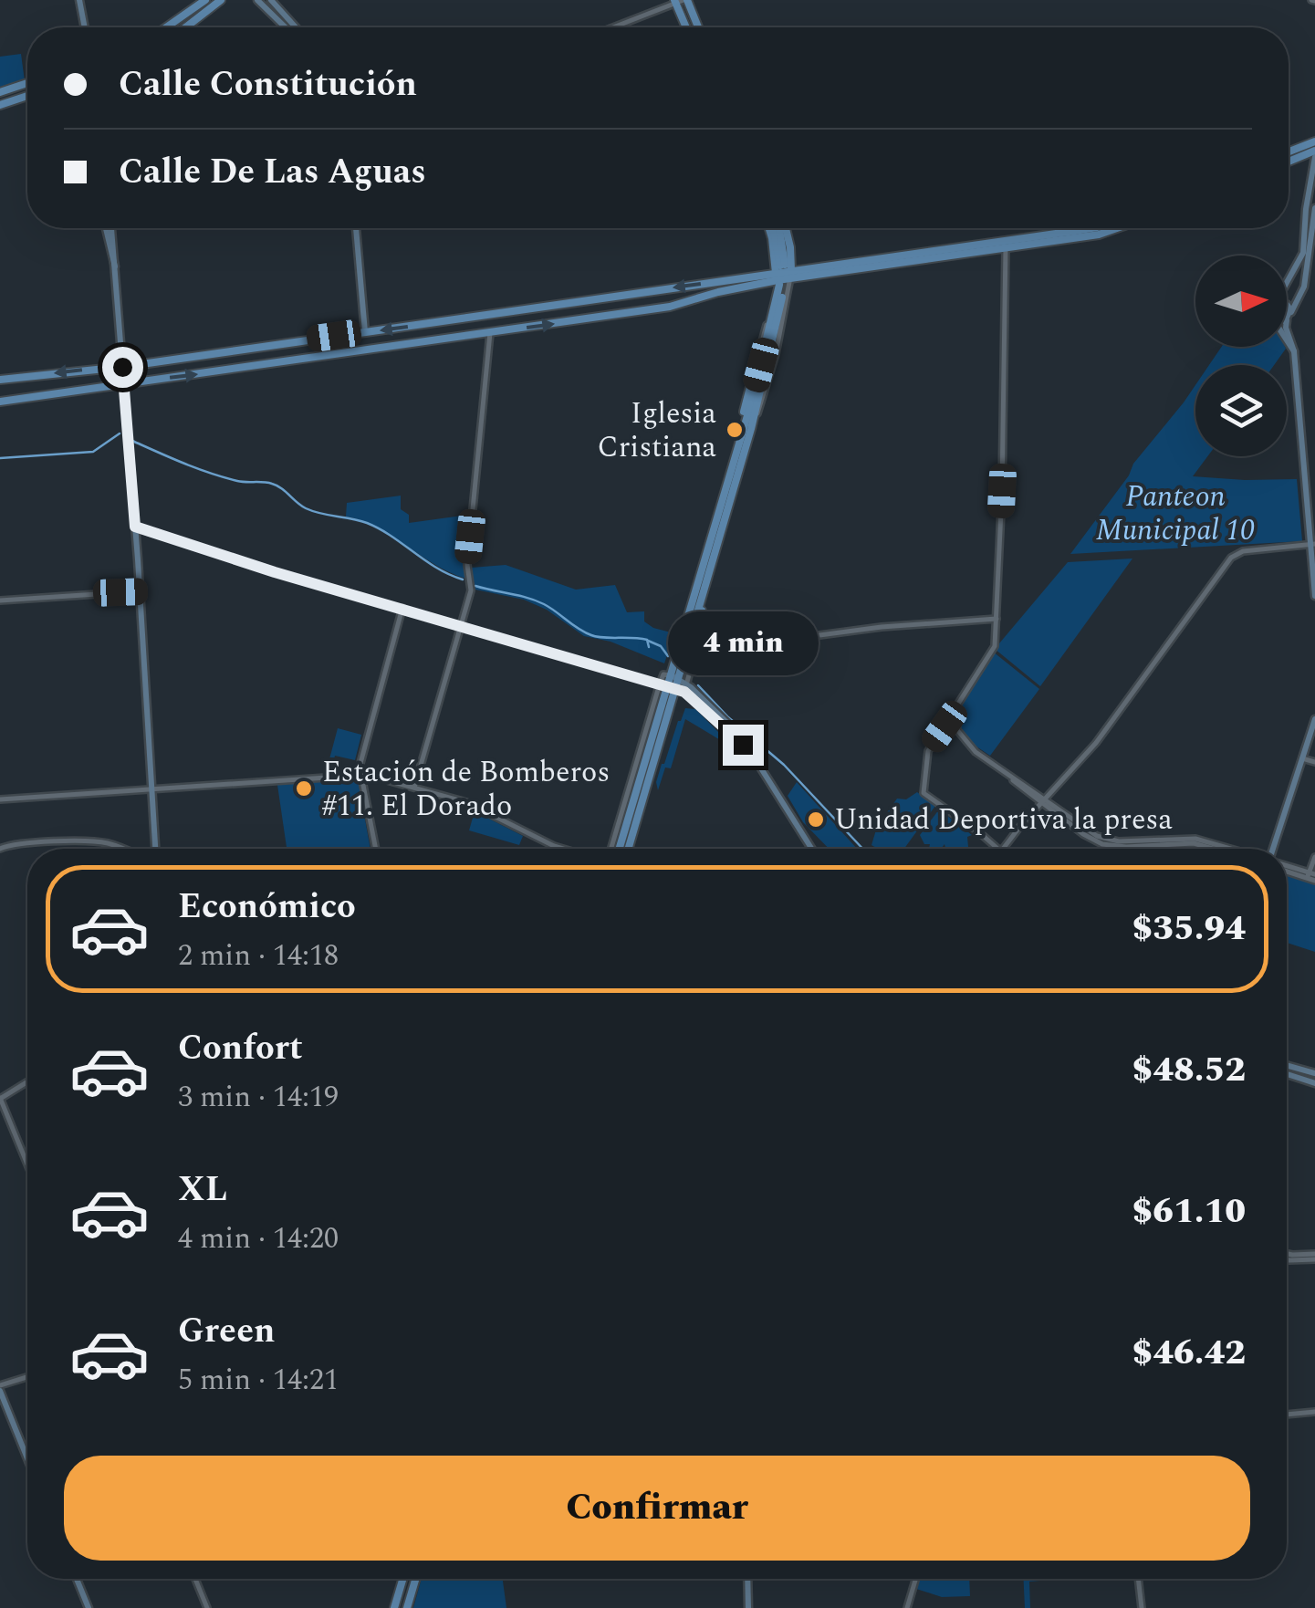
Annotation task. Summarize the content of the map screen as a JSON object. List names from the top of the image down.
{
  "parks": ["Panteon Municipal 10"],
  "places": ["Iglesia Cristiana", "Estación de Bomberos #11. El Dorado", "Unidad Deportiva la presa"],
  "north": "right",
  "page": {
    "banner": ["Calle Constitución", "Calle De Las Aguas"],
    "bubble": "4 min",
    "list": [
      {
        "name": "Económico",
        "note": "2 min · 14:18",
        "value": "$35.94"
      },
      {
        "name": "Confort",
        "note": "3 min · 14:19",
        "value": "$48.52"
      },
      {
        "name": "XL",
        "note": "4 min · 14:20",
        "value": "$61.10"
      },
      {
        "name": "Green",
        "note": "5 min · 14:21",
        "value": "$46.42"
      }
    ],
    "buttons": "Confirmar"
  }
}
